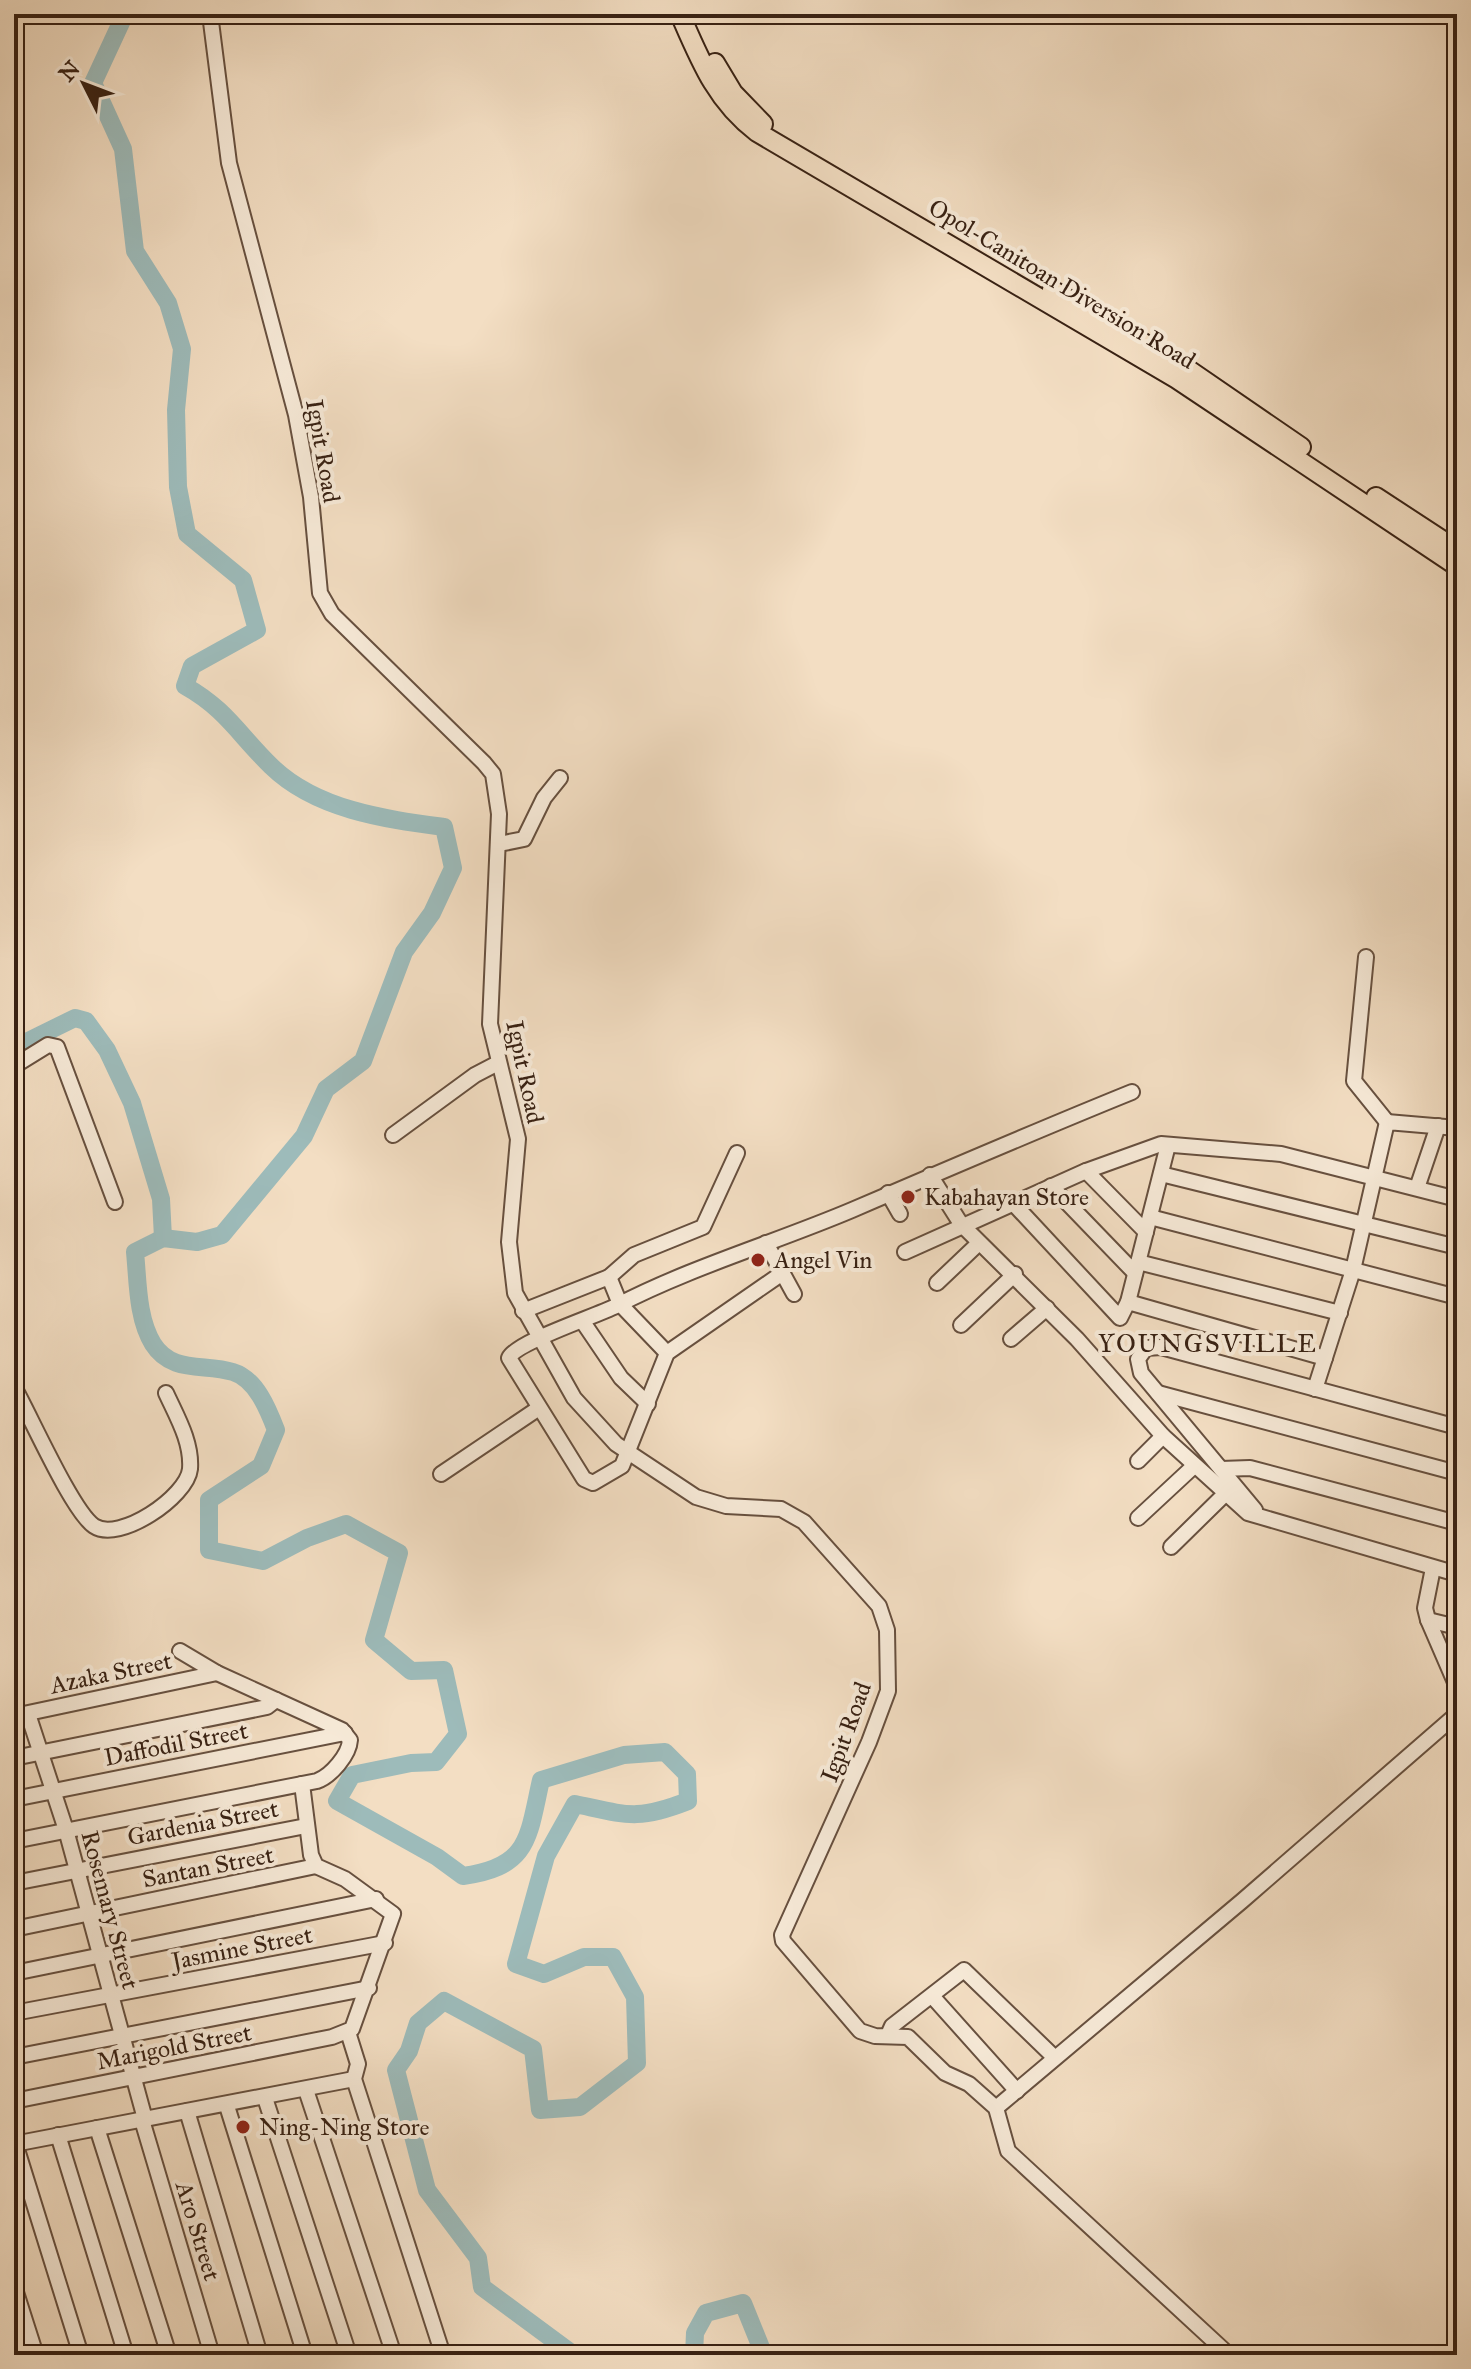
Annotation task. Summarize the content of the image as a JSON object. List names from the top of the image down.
{
  "streets": {
    "main road": ["Opol-Canitoan Diversion Road"],
    "street": [
      "Igpit Road",
      "Azaka Street",
      "Daffodil Street",
      "Gardenia Street",
      "Santan Street",
      "Rosemary Street",
      "Jasmine Street",
      "Marigold Street",
      "Aro Street"
    ]
  },
  "crossings": [
    ["Azaka Street", "Rosemary Street"],
    ["Daffodil Street", "Rosemary Street"],
    ["Gardenia Street", "Rosemary Street"],
    ["Santan Street", "Rosemary Street"],
    ["Rosemary Street", "Jasmine Street"],
    ["Rosemary Street", "Marigold Street"],
    ["Rosemary Street", "Aro Street"]
  ],
  "districts": ["YOUNGSVILLE"],
  "places": ["Kabahayan Store", "Angel Vin", "Ning-Ning Store"],
  "north": "top left"
}
